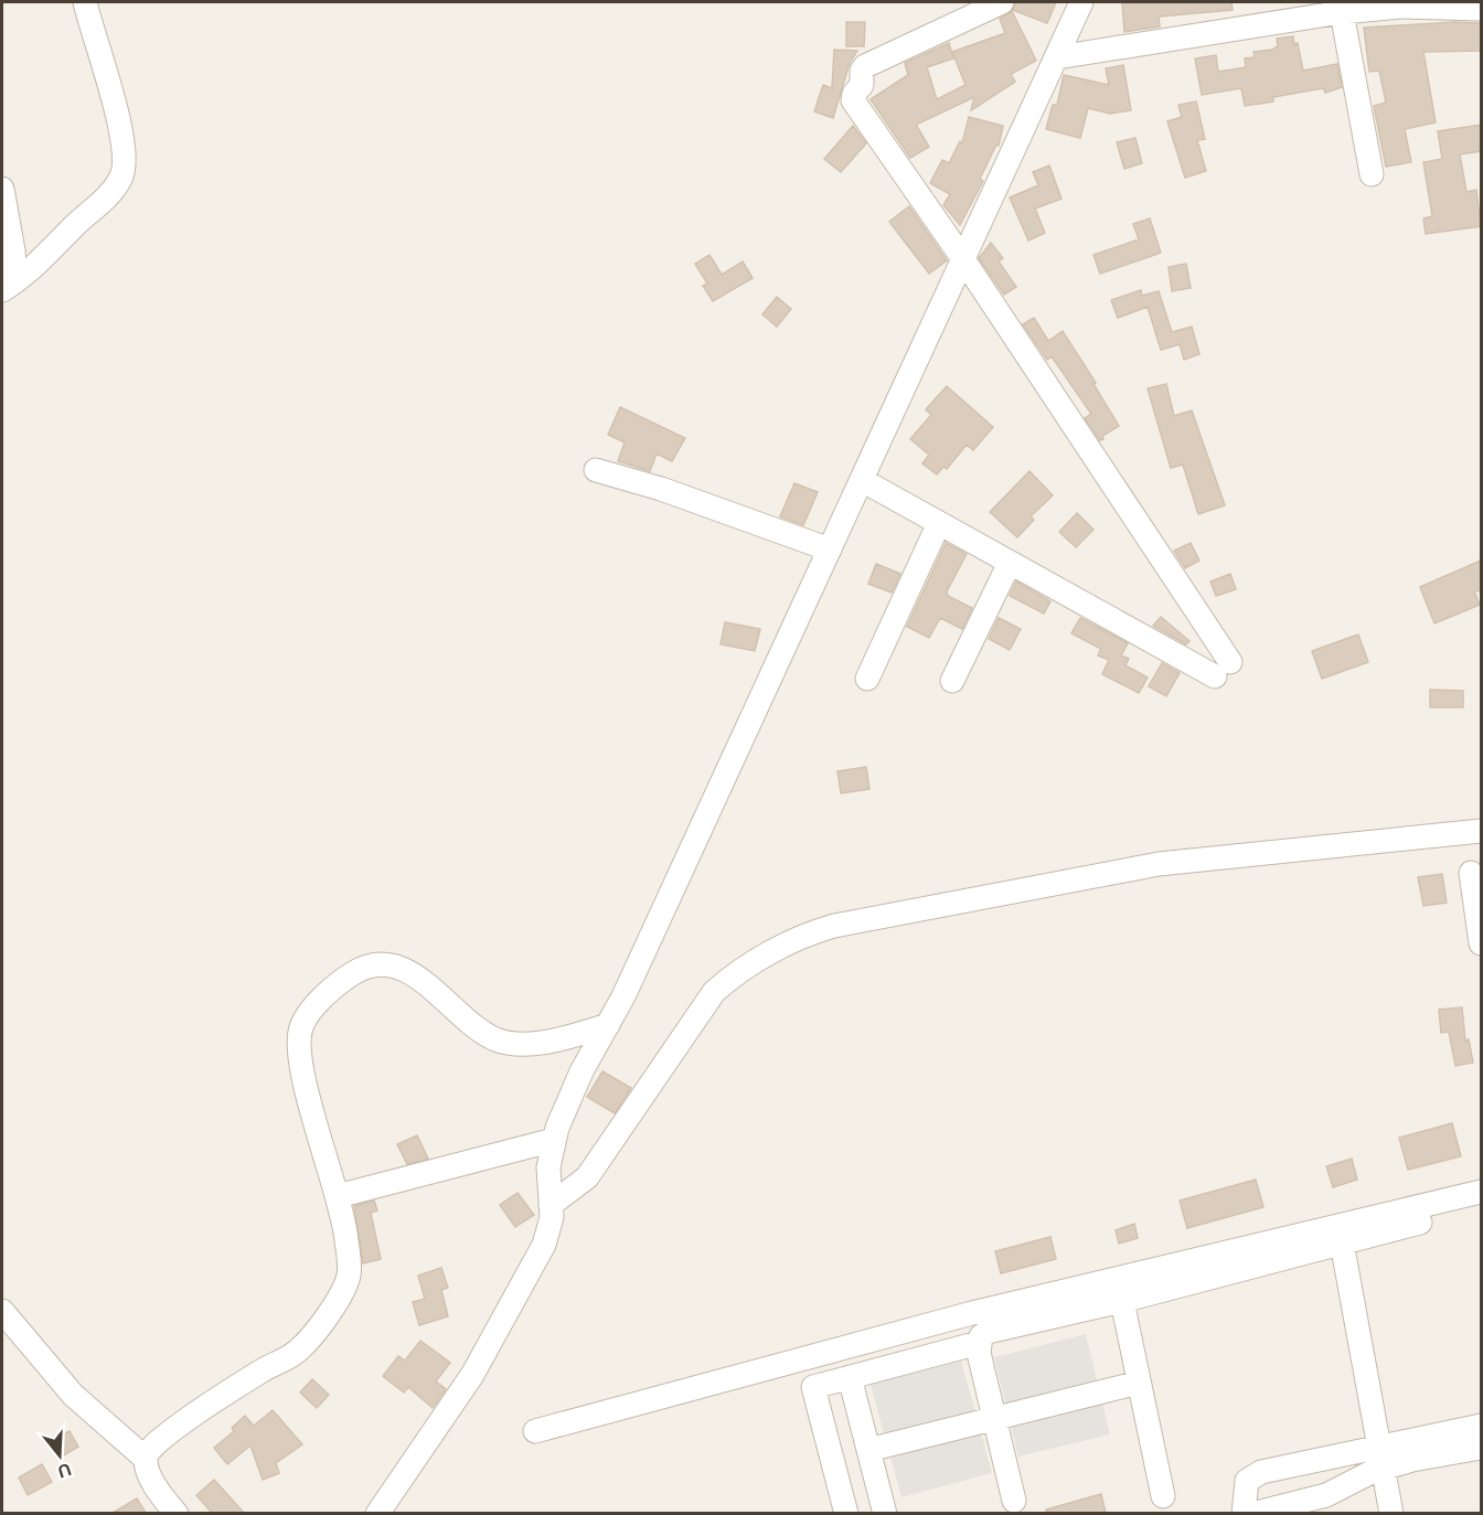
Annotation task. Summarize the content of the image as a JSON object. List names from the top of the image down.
{
  "north": "bottom"
}
